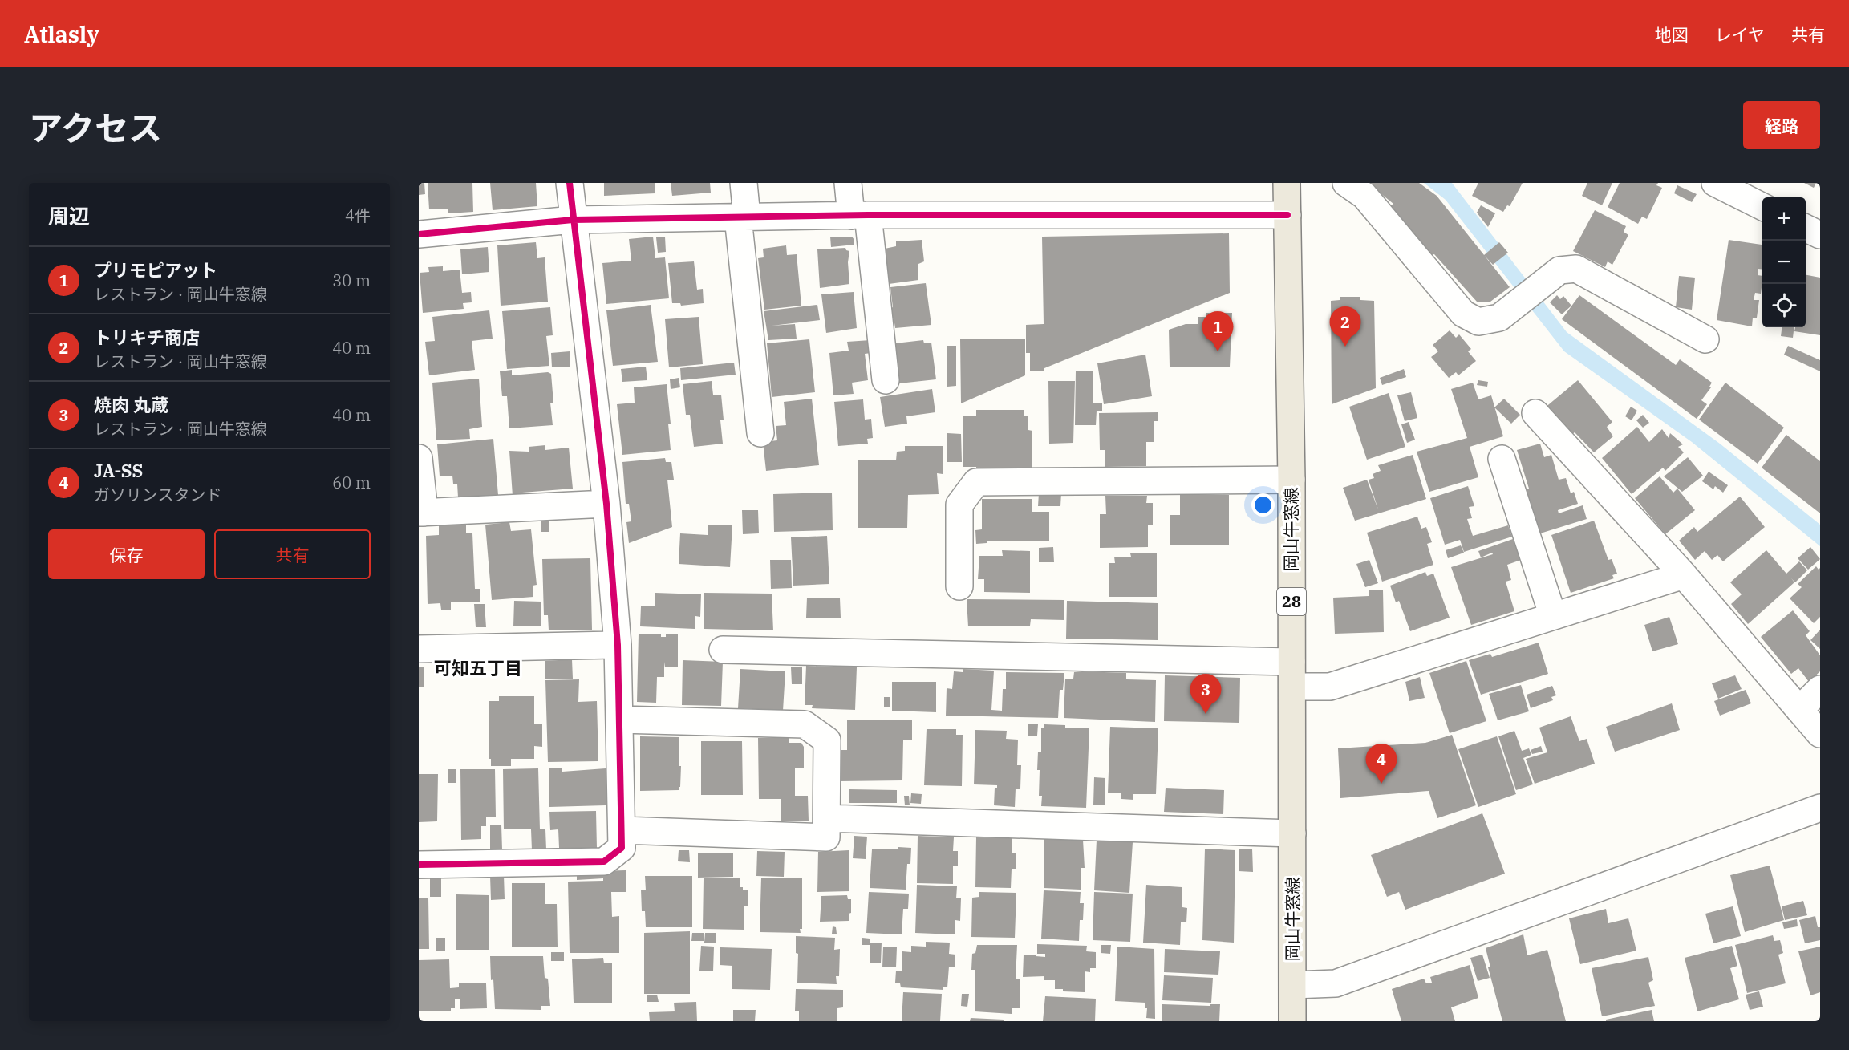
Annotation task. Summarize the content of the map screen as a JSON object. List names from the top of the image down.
{
  "streets": {
    "main road": ["岡山牛窓線", "28"]
  },
  "districts": ["可知五丁目"],
  "page": {
    "header": "Atlasly",
    "nav": ["地図", "レイヤ", "共有"],
    "title": "アクセス",
    "buttons": [
      "経路",
      ["保存", "共有"]
    ],
    "heading": ["周辺", "4件"],
    "map_buttons": ["+", "−"],
    "list": [
      {
        "mark": "1",
        "name": "プリモピアット",
        "note": "レストラン · 岡山牛窓線",
        "value": "30 m"
      },
      {
        "mark": "2",
        "name": "トリキチ商店",
        "note": "レストラン · 岡山牛窓線",
        "value": "40 m"
      },
      {
        "mark": "3",
        "name": "焼肉 丸蔵",
        "note": "レストラン · 岡山牛窓線",
        "value": "40 m"
      },
      {
        "mark": "4",
        "name": "JA-SS",
        "note": "ガソリンスタンド",
        "value": "60 m"
      }
    ],
    "pins": [
      "2",
      "1",
      "3",
      "4"
    ]
  }
}
